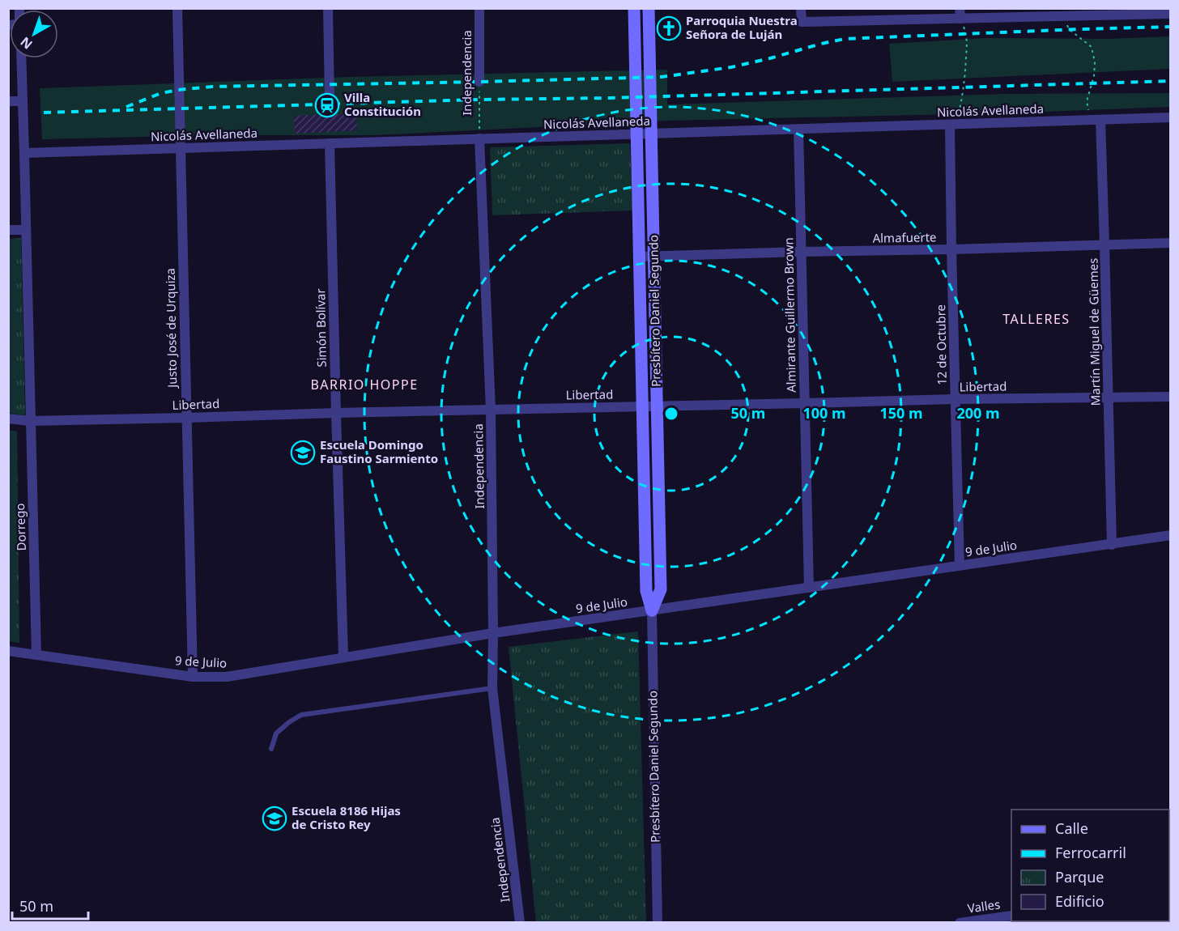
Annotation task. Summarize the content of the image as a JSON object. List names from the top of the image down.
{
  "streets": {
    "main road": ["Presbítero Daniel Segundo"],
    "street": [
      "Independencia",
      "Nicolás Avellaneda",
      "Almafuerte",
      "Almirante Guillermo Brown",
      "Justo José de Urquiza",
      "Simón Bolívar",
      "Martín Miguel de Güemes",
      "12 de Octubre",
      "Libertad",
      "Dorrego",
      "9 de Julio",
      "Valles"
    ]
  },
  "crossings": [
    ["Independencia", "Nicolás Avellaneda"],
    ["Independencia", "Libertad"],
    ["Independencia", "9 de Julio"],
    ["Nicolás Avellaneda", "Presbítero Daniel Segundo"],
    ["Nicolás Avellaneda", "Almirante Guillermo Brown"],
    ["Nicolás Avellaneda", "Justo José de Urquiza"],
    ["Nicolás Avellaneda", "Simón Bolívar"],
    ["Nicolás Avellaneda", "Martín Miguel de Güemes"],
    ["Nicolás Avellaneda", "12 de Octubre"],
    ["Nicolás Avellaneda", "Dorrego"],
    ["Almafuerte", "Presbítero Daniel Segundo"],
    ["Almafuerte", "Almirante Guillermo Brown"],
    ["Almafuerte", "Martín Miguel de Güemes"],
    ["Almafuerte", "12 de Octubre"],
    ["Presbítero Daniel Segundo", "Libertad"],
    ["Presbítero Daniel Segundo", "9 de Julio"],
    ["Almirante Guillermo Brown", "Libertad"],
    ["Almirante Guillermo Brown", "9 de Julio"],
    ["Justo José de Urquiza", "Libertad"],
    ["Justo José de Urquiza", "9 de Julio"],
    ["Simón Bolívar", "Libertad"],
    ["Simón Bolívar", "9 de Julio"],
    ["Martín Miguel de Güemes", "Libertad"],
    ["Martín Miguel de Güemes", "9 de Julio"],
    ["12 de Octubre", "Libertad"],
    ["12 de Octubre", "9 de Julio"],
    ["Libertad", "Dorrego"],
    ["Dorrego", "9 de Julio"]
  ],
  "districts": ["TALLERES", "BARRIO HOPPE"],
  "places": {
    "church": ["Parroquia Nuestra Señora de Luján"],
    "station": ["Villa Constitución"],
    "school or university": ["Escuela Domingo Faustino Sarmiento", "Escuela 8186 Hijas de Cristo Rey"]
  },
  "legend": [
    "Calle",
    "Ferrocarril",
    "Parque",
    "Edificio"
  ],
  "scale_bar": "50 m",
  "north": "bottom left",
  "rings": [
    "50 m",
    "100 m",
    "150 m",
    "200 m"
  ]
}
